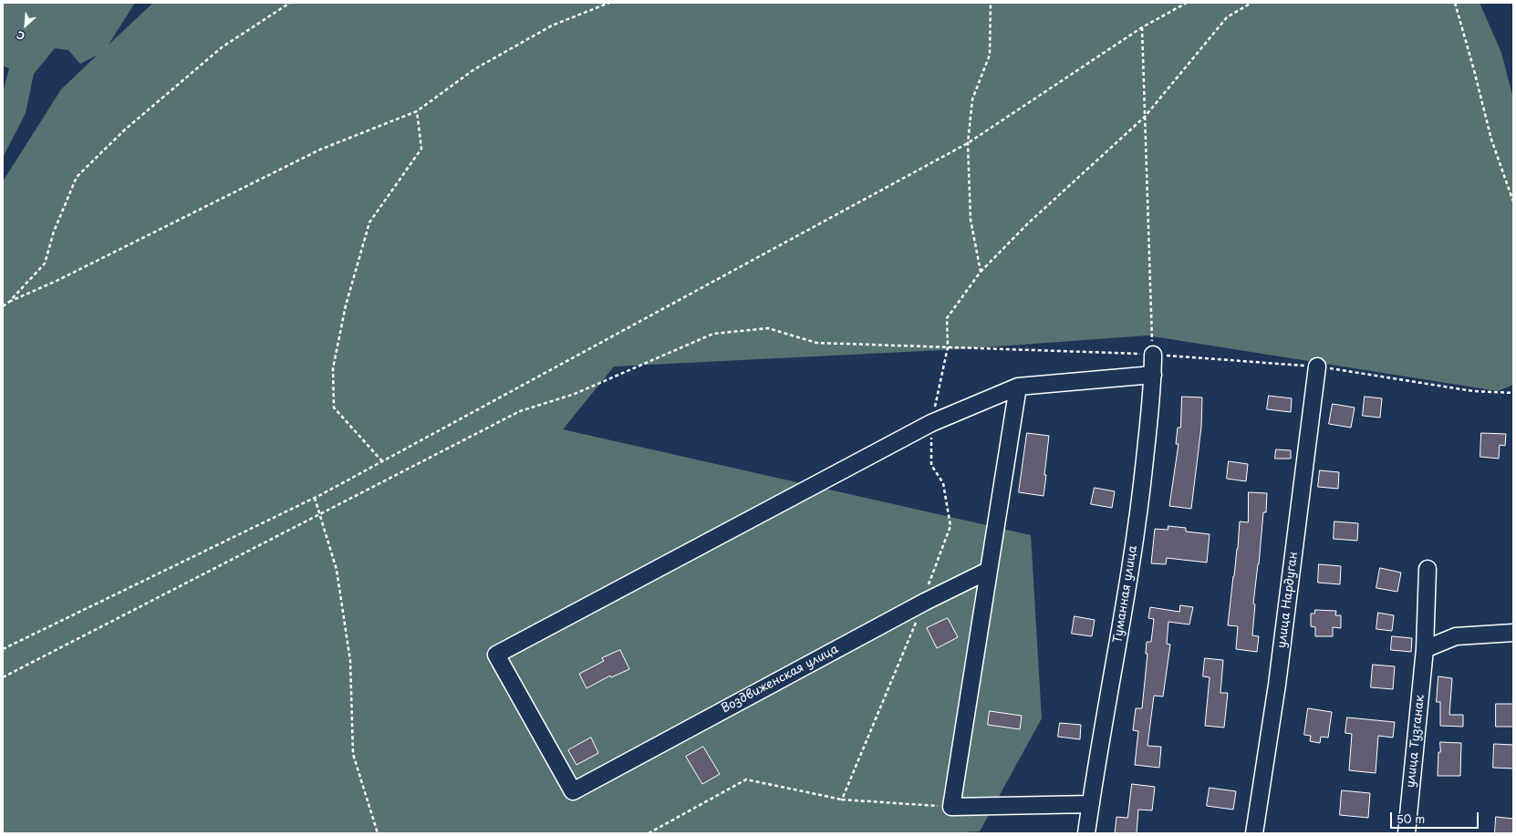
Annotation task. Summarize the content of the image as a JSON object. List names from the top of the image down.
{
  "streets": {
    "street": [
      "Туманная улица",
      "улица Нардуган",
      "Воздвиженская улица",
      "улица Тузганак"
    ]
  },
  "scale_bar": "50 m",
  "north": "bottom left"
}
